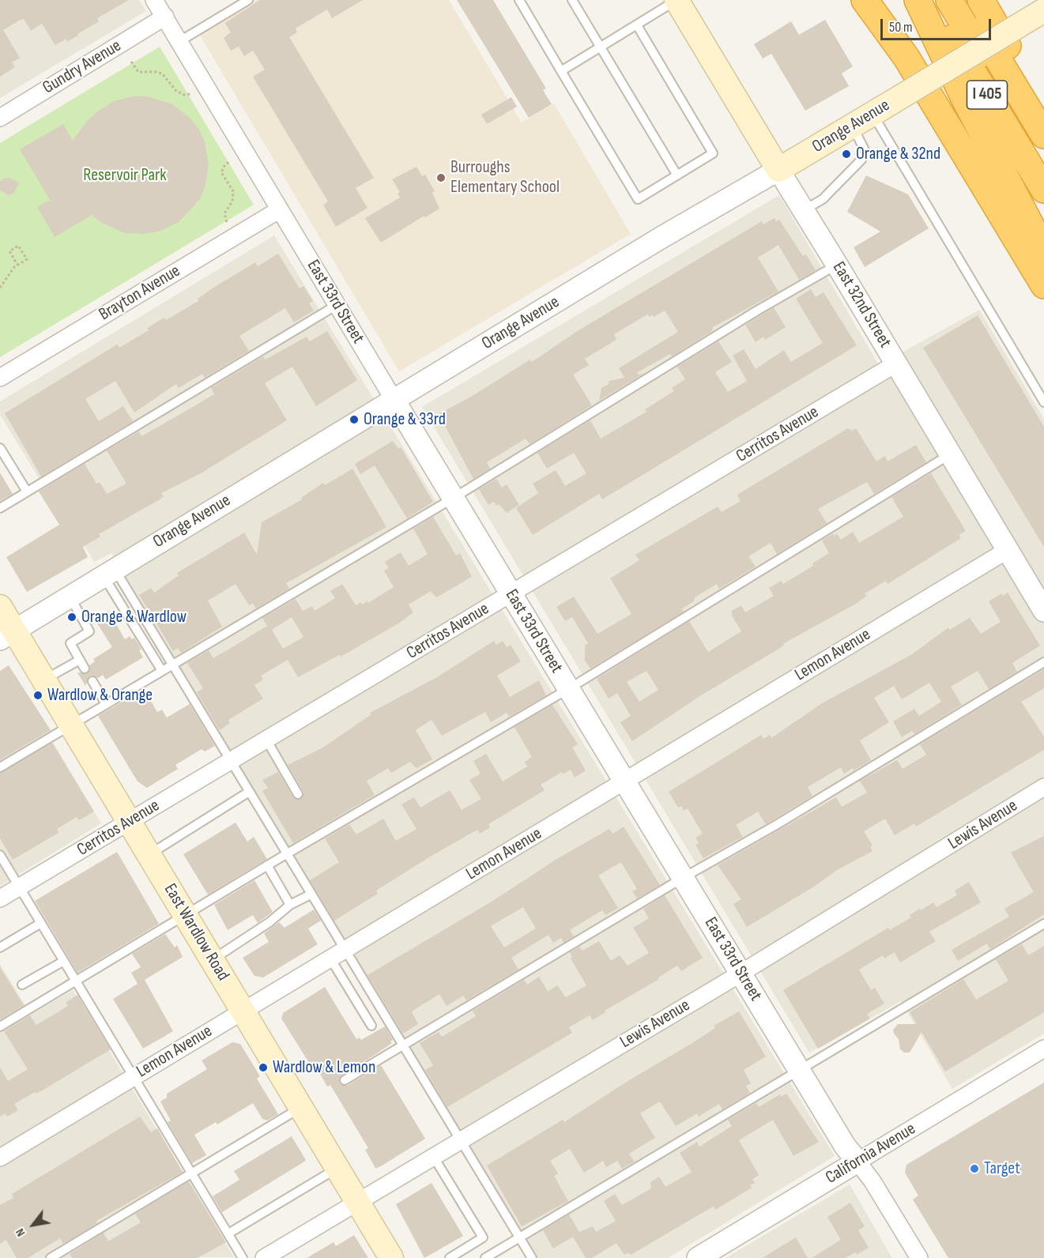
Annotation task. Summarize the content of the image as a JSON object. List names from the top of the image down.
{
  "streets": {
    "highway": ["I 405"],
    "main road": ["Orange Avenue", "East 32nd Street", "East Wardlow Road"],
    "street": [
      "Gundry Avenue",
      "Brayton Avenue",
      "East 33rd Street",
      "Cerritos Avenue",
      "Lemon Avenue",
      "Lewis Avenue",
      "California Avenue"
    ]
  },
  "crossings": [
    ["Gundry Avenue", "East 33rd Street"],
    ["Orange Avenue", "East 33rd Street"],
    ["Orange Avenue", "East 32nd Street"],
    ["Orange Avenue", "East Wardlow Road"],
    ["Brayton Avenue", "East 33rd Street"],
    ["East 33rd Street", "Cerritos Avenue"],
    ["East 33rd Street", "Lemon Avenue"],
    ["East 33rd Street", "Lewis Avenue"],
    ["East 33rd Street", "California Avenue"],
    ["East 32nd Street", "Cerritos Avenue"],
    ["East 32nd Street", "Lemon Avenue"],
    ["Cerritos Avenue", "East Wardlow Road"],
    ["Lemon Avenue", "East Wardlow Road"],
    ["Lewis Avenue", "East Wardlow Road"]
  ],
  "parks": ["Reservoir Park"],
  "places": [
    "Orange & 32nd",
    "Burroughs Elementary School",
    "Orange & 33rd",
    "Orange & Wardlow",
    "Wardlow & Orange",
    "Wardlow & Lemon",
    "Target"
  ],
  "scale_bar": "50 m",
  "north": "bottom left"
}
